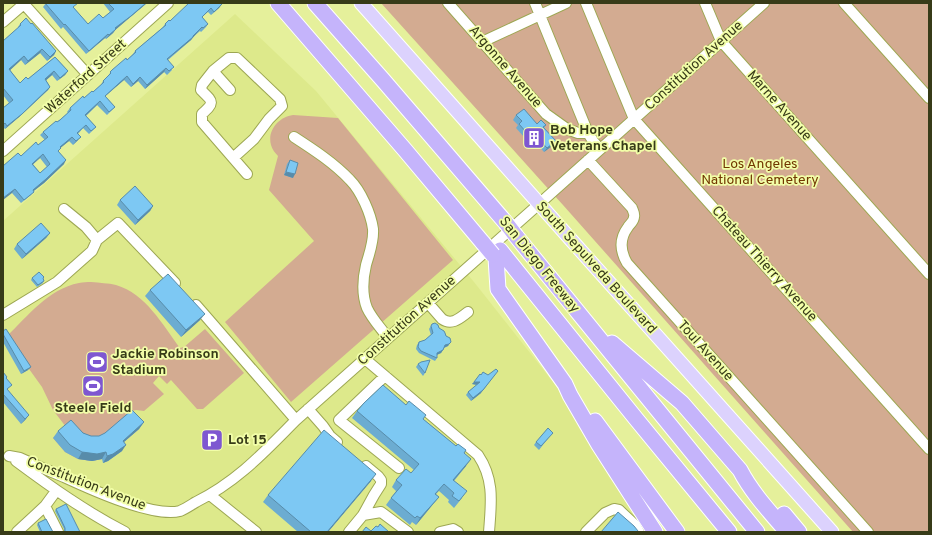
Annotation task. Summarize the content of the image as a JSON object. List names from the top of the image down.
{
  "streets": {
    "highway": ["San Diego Freeway"],
    "main road": ["South Sepulveda Boulevard"],
    "street": [
      "Constitution Avenue",
      "Argonne Avenue",
      "Waterford Street",
      "Marne Avenue",
      "Chateau Thierry Avenue",
      "Toul Avenue"
    ]
  },
  "crossings": [
    ["Constitution Avenue", "Marne Avenue"],
    ["Constitution Avenue", "Chateau Thierry Avenue"],
    ["Constitution Avenue", "South Sepulveda Boulevard"],
    ["Constitution Avenue", "Toul Avenue"]
  ],
  "parks": ["Los Angeles National Cemetery"],
  "places": {
    "building": ["Bob Hope Veterans Chapel"],
    "sports": ["Jackie Robinson Stadium", "Steele Field"],
    "parking": ["Lot 15"]
  }
}
